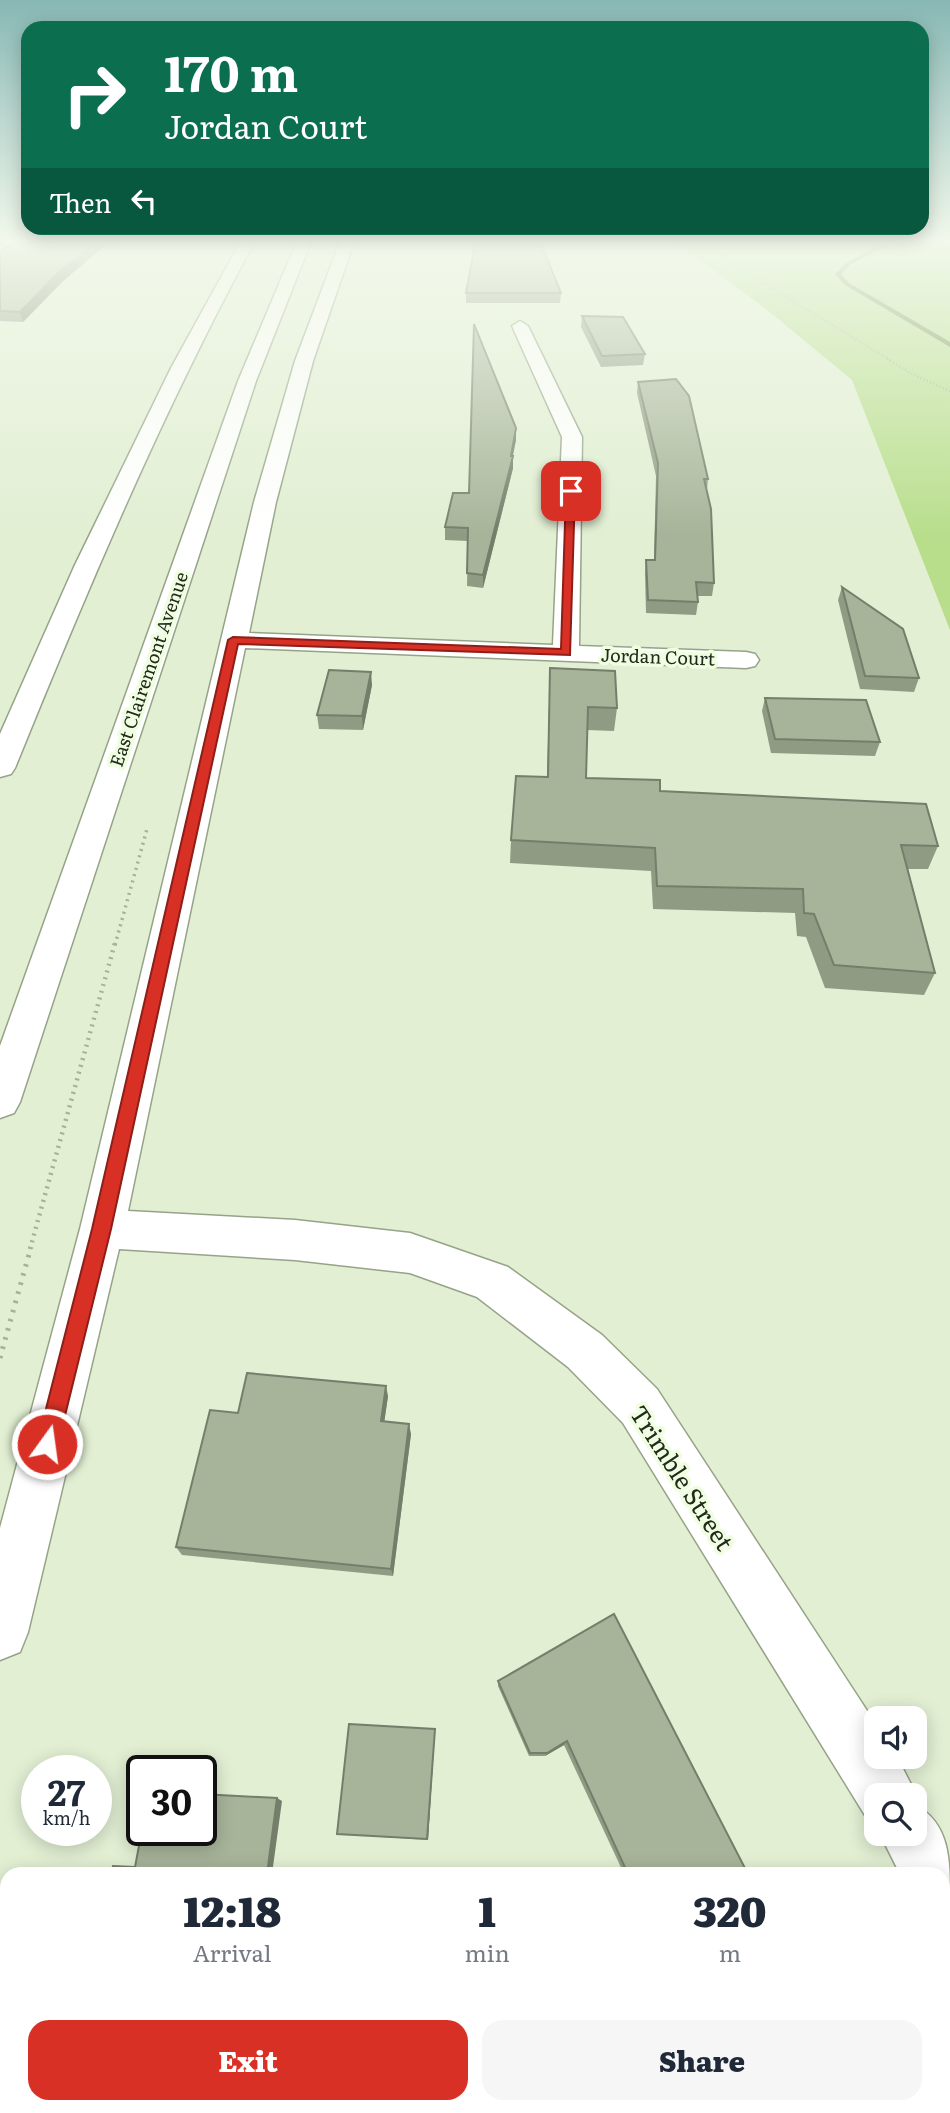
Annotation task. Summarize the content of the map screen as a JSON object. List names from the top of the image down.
{
  "streets": {
    "street": ["Jordan Court", "East Clairemont Avenue", "Trimble Street"]
  },
  "page": {
    "turn": ["170 m", "Jordan Court"],
    "then": "Then",
    "speed": "27 km/h",
    "limit": "30",
    "eta": [
      "12:18",
      "Arrival",
      "1",
      "min",
      "320",
      "m"
    ],
    "buttons": ["Exit", "Share"]
  }
}
